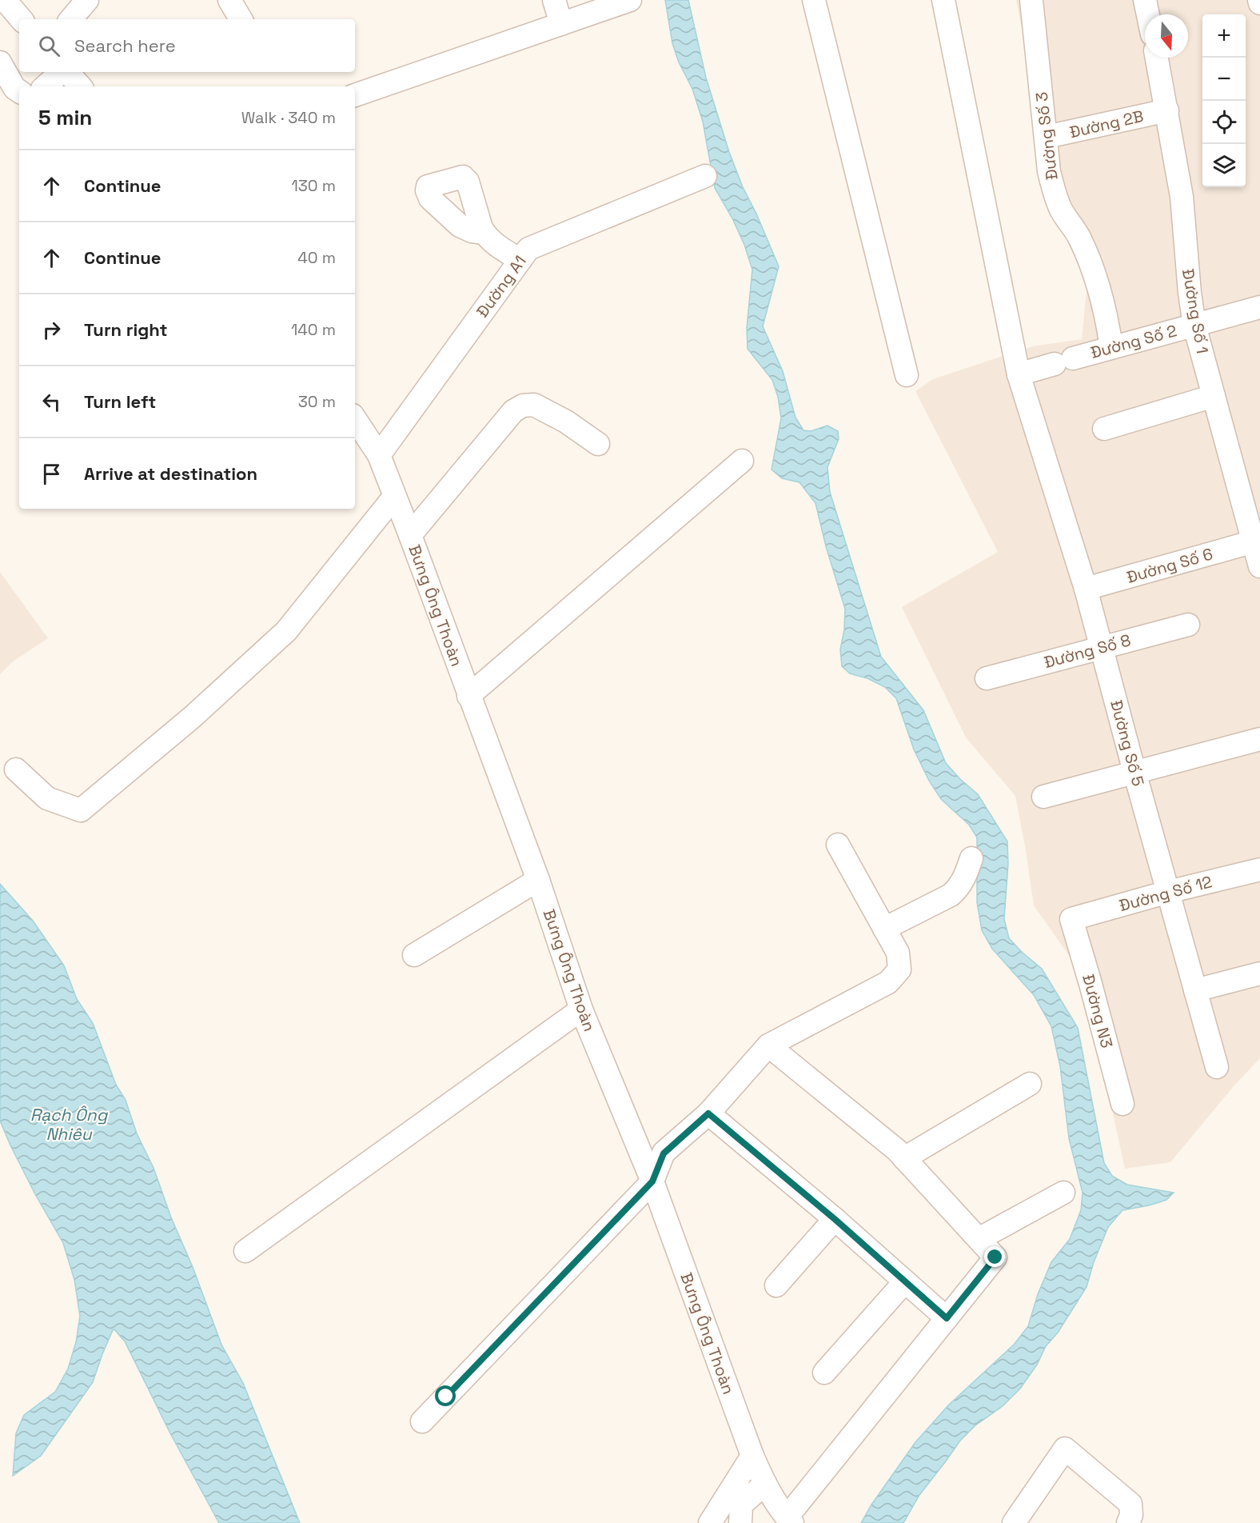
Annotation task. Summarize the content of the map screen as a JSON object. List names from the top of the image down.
{
  "streets": {
    "street": [
      "Đường 2B",
      "Đường Số 3",
      "Đường A1",
      "Đường Số 1",
      "Đường Số 2",
      "Đường Số 6",
      "Bưng Ông Thoàn",
      "Đường Số 8",
      "Đường Số 5",
      "Đường Số 12",
      "Đường N3"
    ]
  },
  "crossings": [
    ["Đường 2B", "Đường Số 3"],
    ["Đường 2B", "Đường Số 1"],
    ["Đường Số 3", "Đường Số 2"],
    ["Đường A1", "Bưng Ông Thoàn"],
    ["Đường Số 1", "Đường Số 2"],
    ["Đường Số 1", "Đường Số 6"],
    ["Đường Số 2", "Đường Số 5"],
    ["Đường Số 6", "Đường Số 5"],
    ["Đường Số 8", "Đường Số 5"],
    ["Đường Số 5", "Đường Số 12"],
    ["Đường Số 12", "Đường N3"]
  ],
  "water": ["Rạch Ông Nhiêu"],
  "north": "bottom",
  "page": {
    "map_buttons": ["+", "−"],
    "search": "Search here",
    "heading": ["5 min", "Walk · 340 m"],
    "list": [
      ["Continue", "130 m"],
      ["Continue", "40 m"],
      ["Turn right", "140 m"],
      ["Turn left", "30 m"],
      "Arrive at destination"
    ]
  }
}
